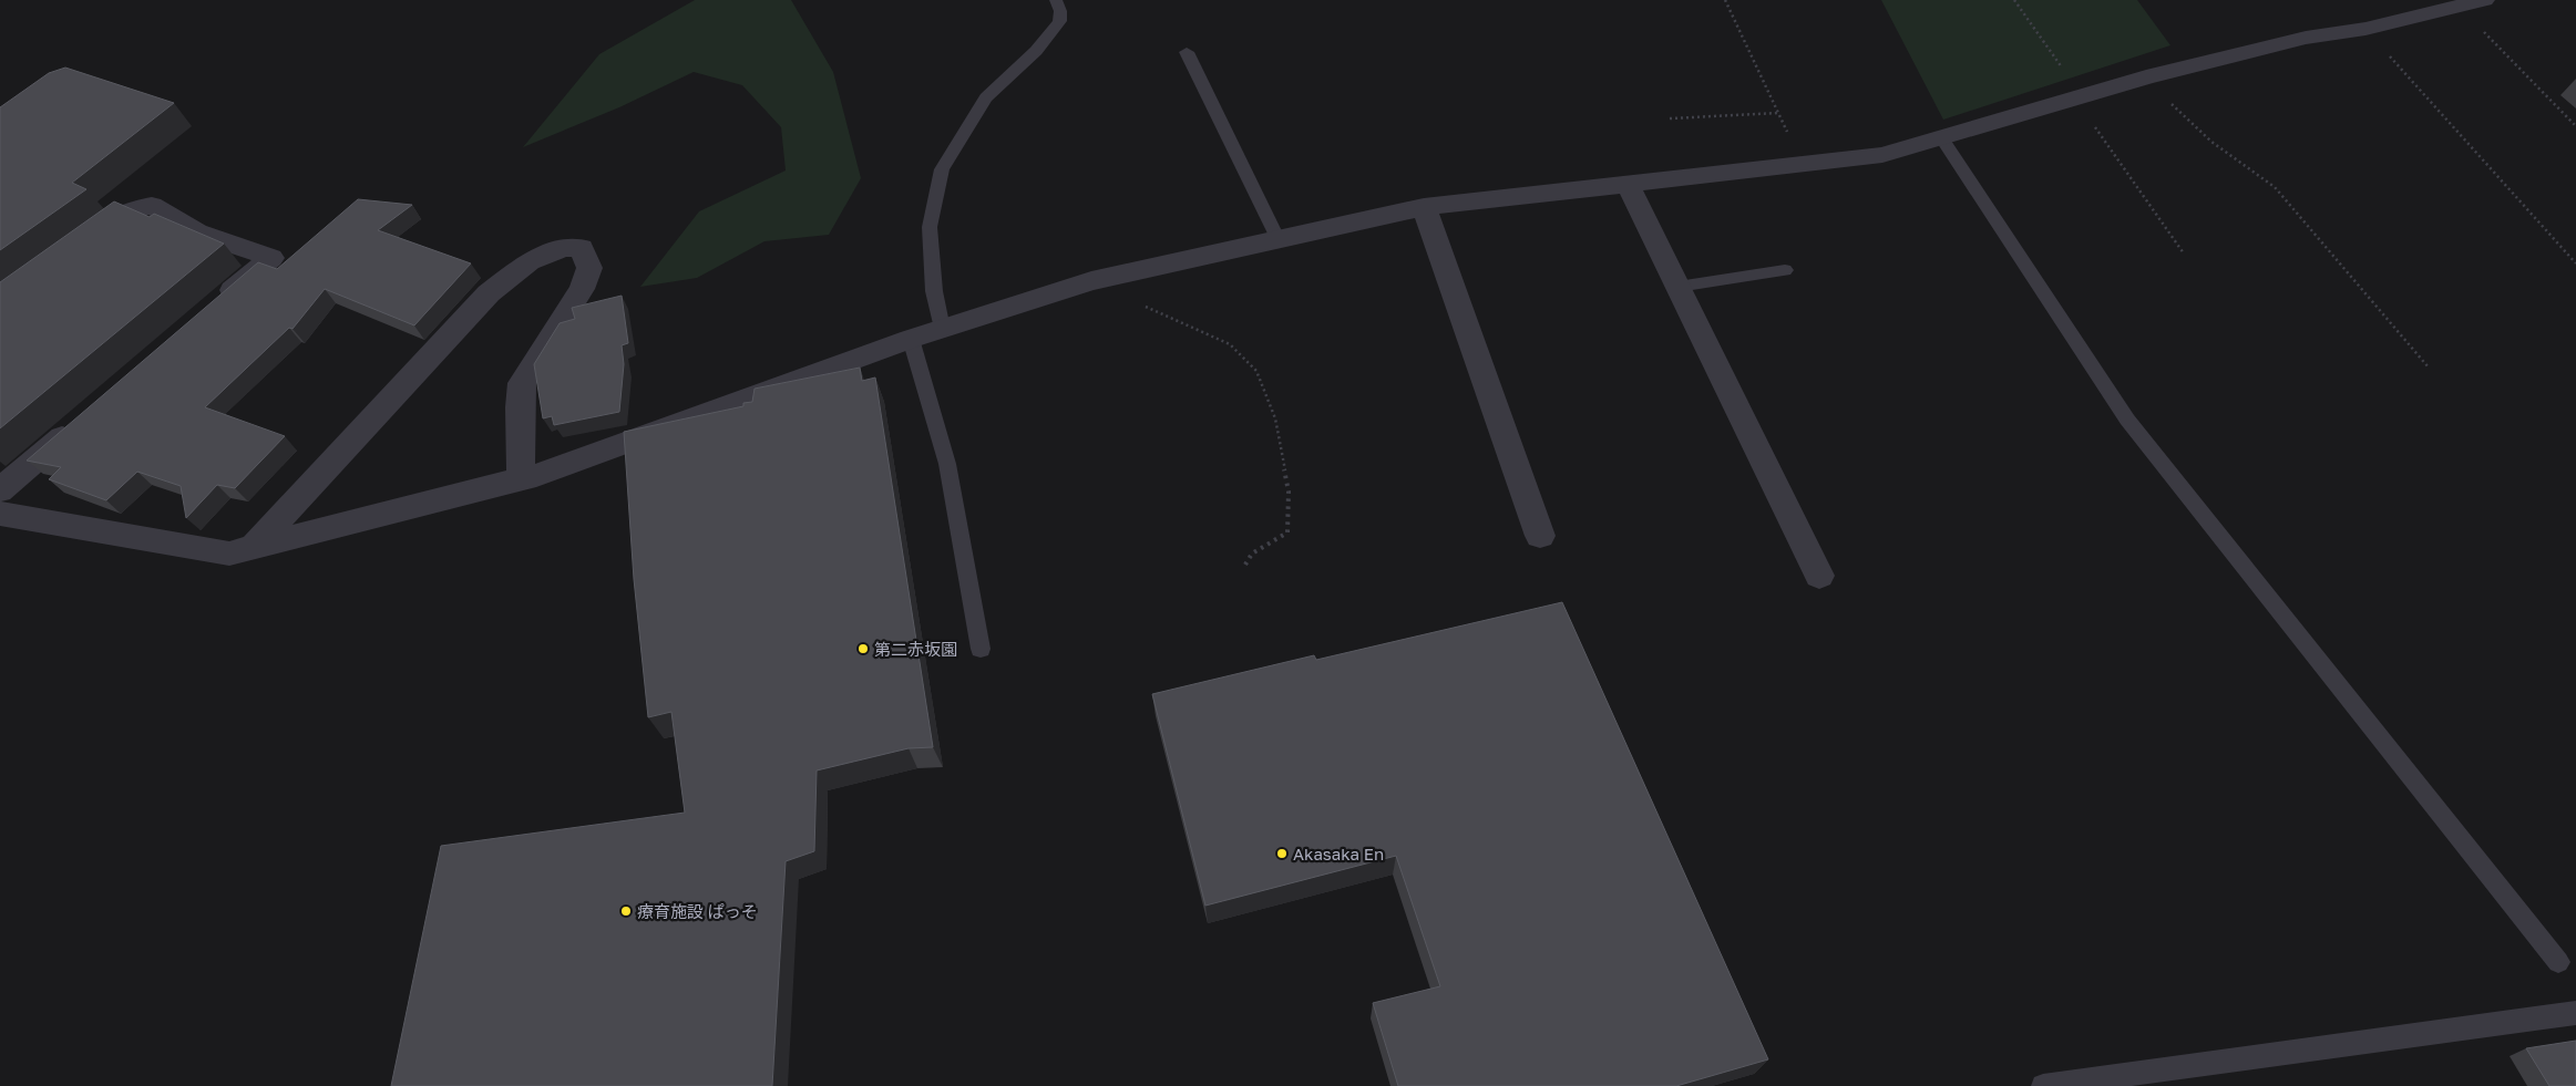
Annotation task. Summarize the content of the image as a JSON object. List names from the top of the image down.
{
  "places": ["第二赤坂園", "Akasaka En", "療育施設 ぱっそ"]
}
